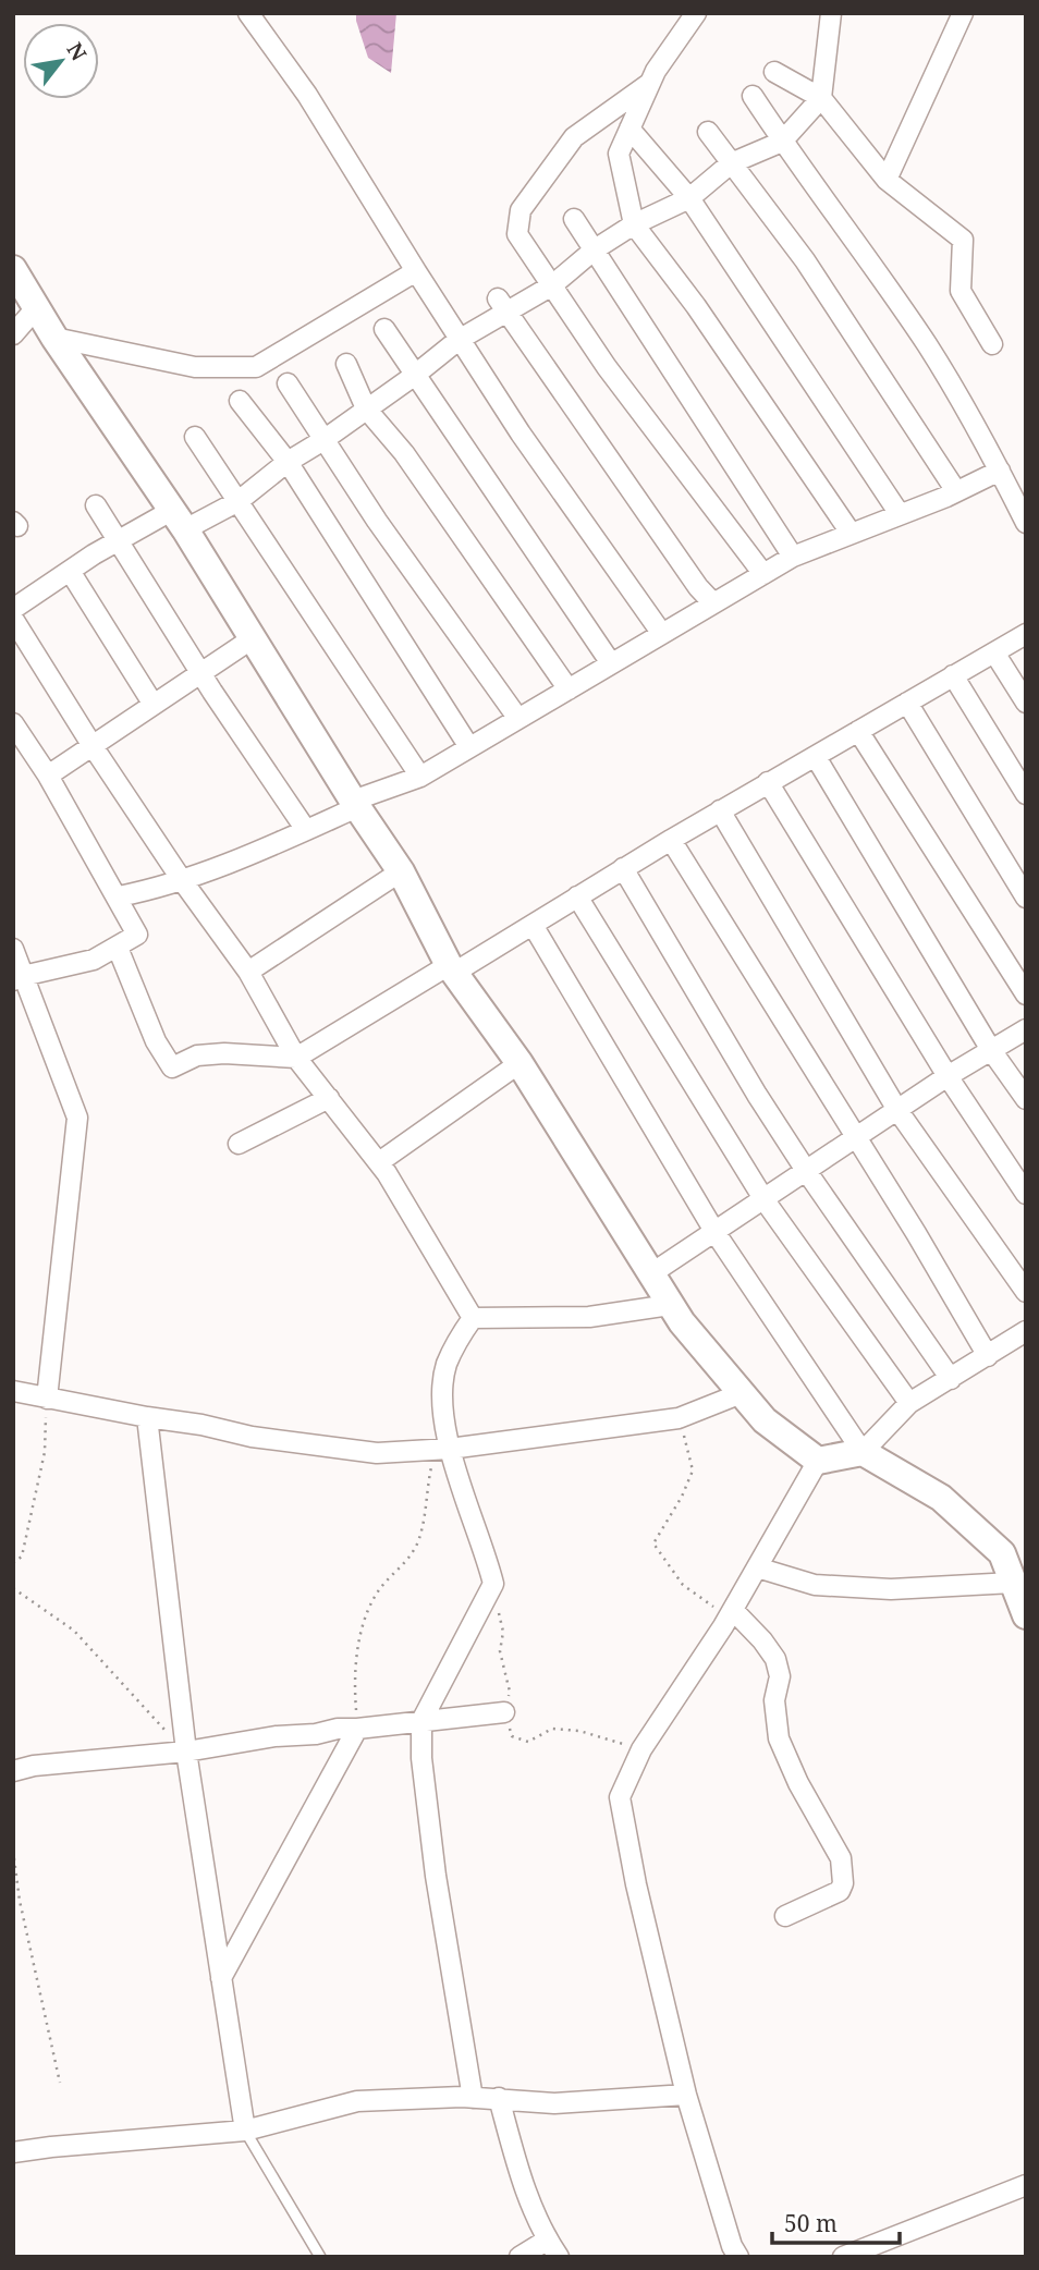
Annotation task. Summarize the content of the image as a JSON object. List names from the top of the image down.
{
  "scale_bar": "50 m",
  "north": "top right"
}
